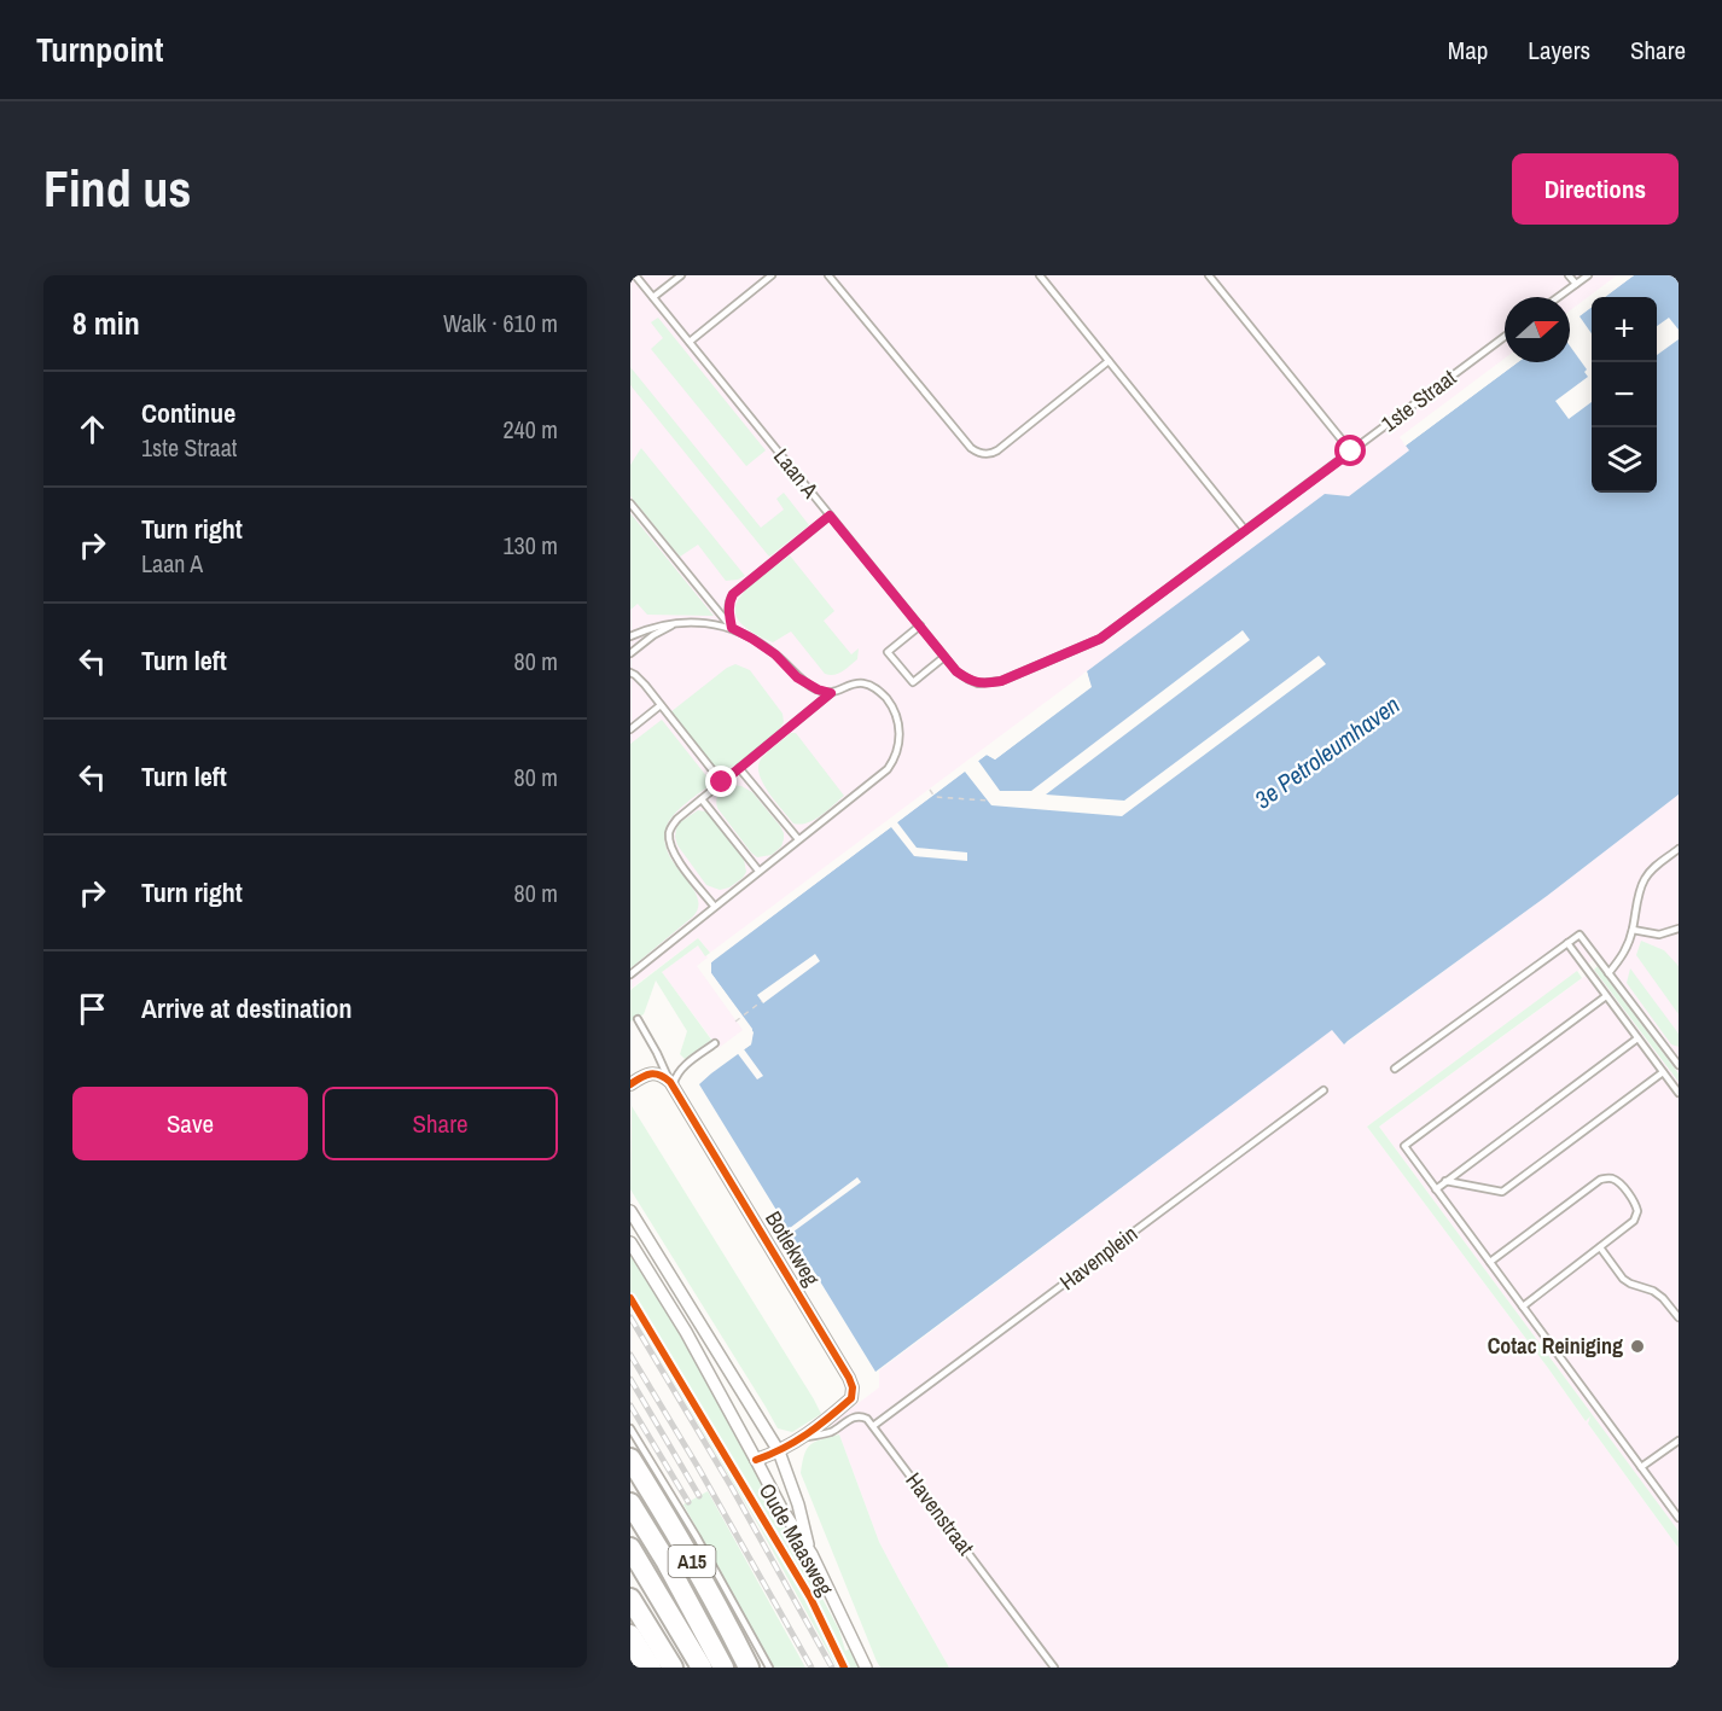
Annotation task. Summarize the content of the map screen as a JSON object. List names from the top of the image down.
{
  "streets": {
    "highway": ["A15"],
    "street": ["Botlekweg", "Oude Maasweg"],
    "lane": [
      "1ste Straat",
      "Laan A",
      "Havenplein",
      "Havenstraat"
    ]
  },
  "crossings": [
    ["1ste Straat", "Laan A"],
    ["Botlekweg", "Oude Maasweg"],
    ["Havenplein", "Havenstraat"]
  ],
  "water": ["3e Petroleumhaven"],
  "places": ["Cotac Reiniging"],
  "north": "right",
  "page": {
    "header": "Turnpoint",
    "nav": ["Map", "Layers", "Share"],
    "buttons": [
      "Directions",
      ["Save", "Share"]
    ],
    "title": "Find us",
    "heading": ["8 min", "Walk · 610 m"],
    "map_buttons": ["+", "−"],
    "list": [
      ["Continue", "1ste Straat", "240 m"],
      ["Turn right", "Laan A", "130 m"],
      ["Turn left", "80 m"],
      ["Turn left", "80 m"],
      ["Turn right", "80 m"],
      "Arrive at destination"
    ]
  }
}
